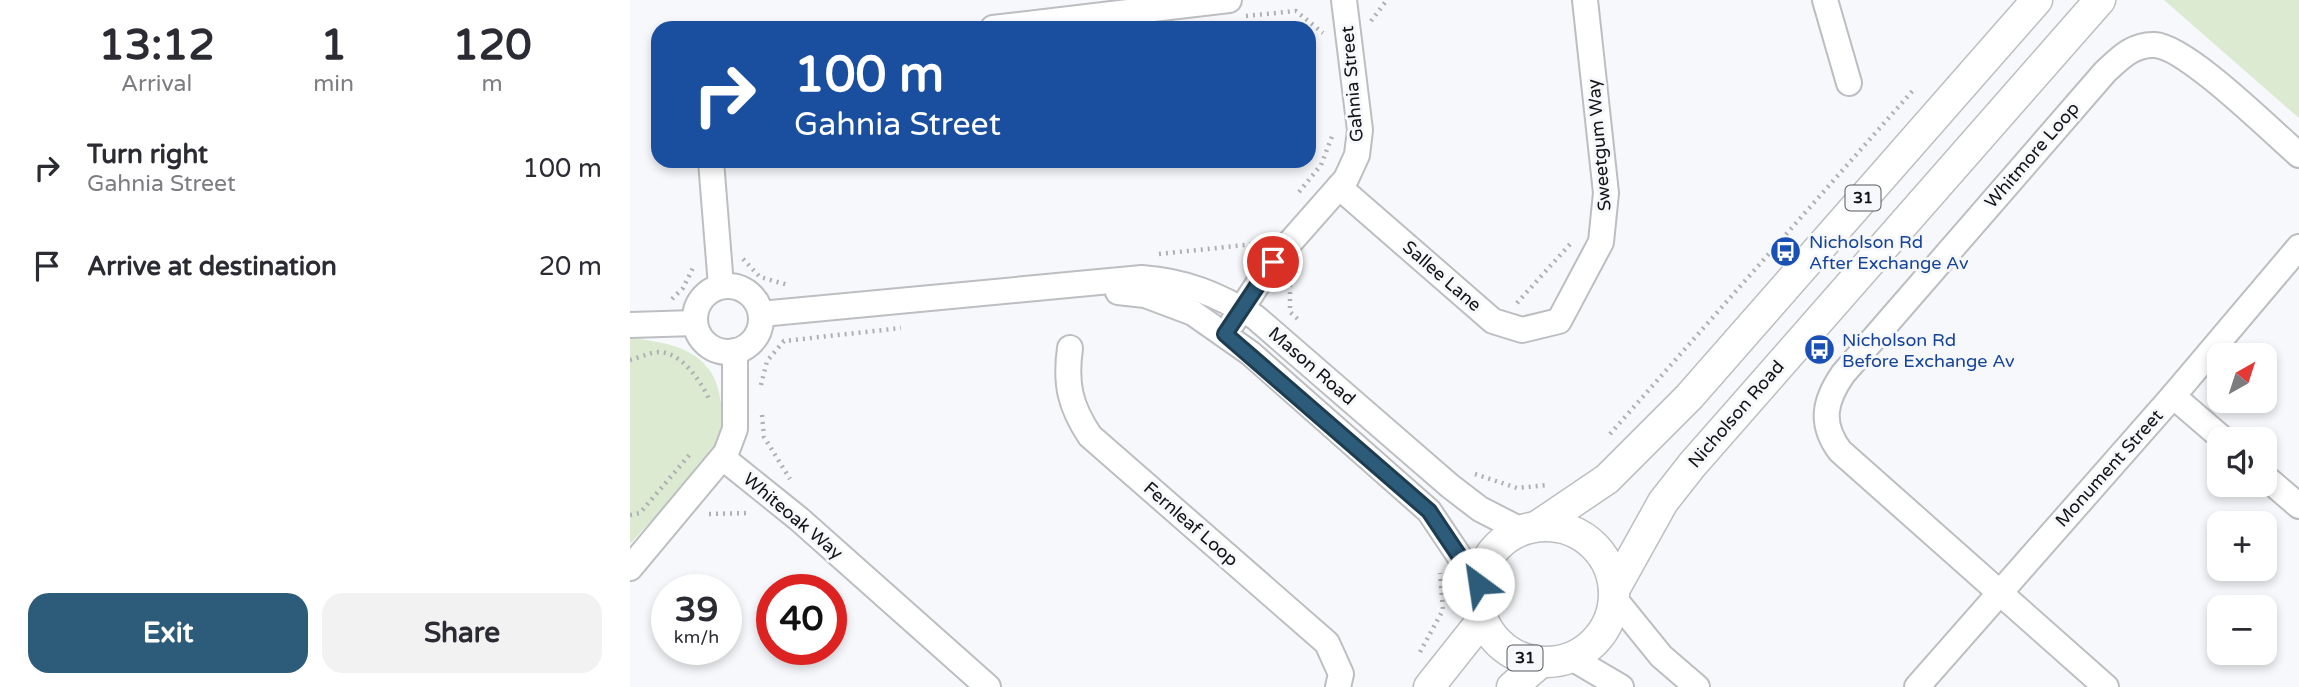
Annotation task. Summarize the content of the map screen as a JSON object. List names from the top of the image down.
{
  "streets": {
    "main road": ["31", "Nicholson Road"],
    "street": [
      "Gahnia Street",
      "Sweetgum Way",
      "Whitmore Loop",
      "Sallee Lane",
      "Mason Road",
      "Monument Street",
      "Whiteoak Way",
      "Fernleaf Loop"
    ]
  },
  "crossings": [
    ["Gahnia Street", "Sallee Lane"],
    ["Gahnia Street", "Mason Road"],
    ["Sweetgum Way", "Sallee Lane"],
    ["Whitmore Loop", "Monument Street"],
    ["31", "Mason Road"],
    ["31", "Nicholson Road"],
    ["Mason Road", "Nicholson Road"]
  ],
  "places": {
    "bus stop": ["Nicholson Rd After Exchange Av", "Nicholson Rd Before Exchange Av"]
  },
  "north": "top right",
  "page": {
    "eta": [
      "13:12",
      "Arrival",
      "1",
      "min",
      "120",
      "m"
    ],
    "turn": ["100 m", "Gahnia Street"],
    "list": [
      {
        "name": "Turn right",
        "note": "Gahnia Street",
        "value": "100 m"
      },
      {
        "name": "Arrive at destination",
        "value": "20 m"
      }
    ],
    "map_buttons": ["+", "−"],
    "speed": "39 km/h",
    "limit": "40",
    "buttons": ["Exit", "Share"]
  }
}
